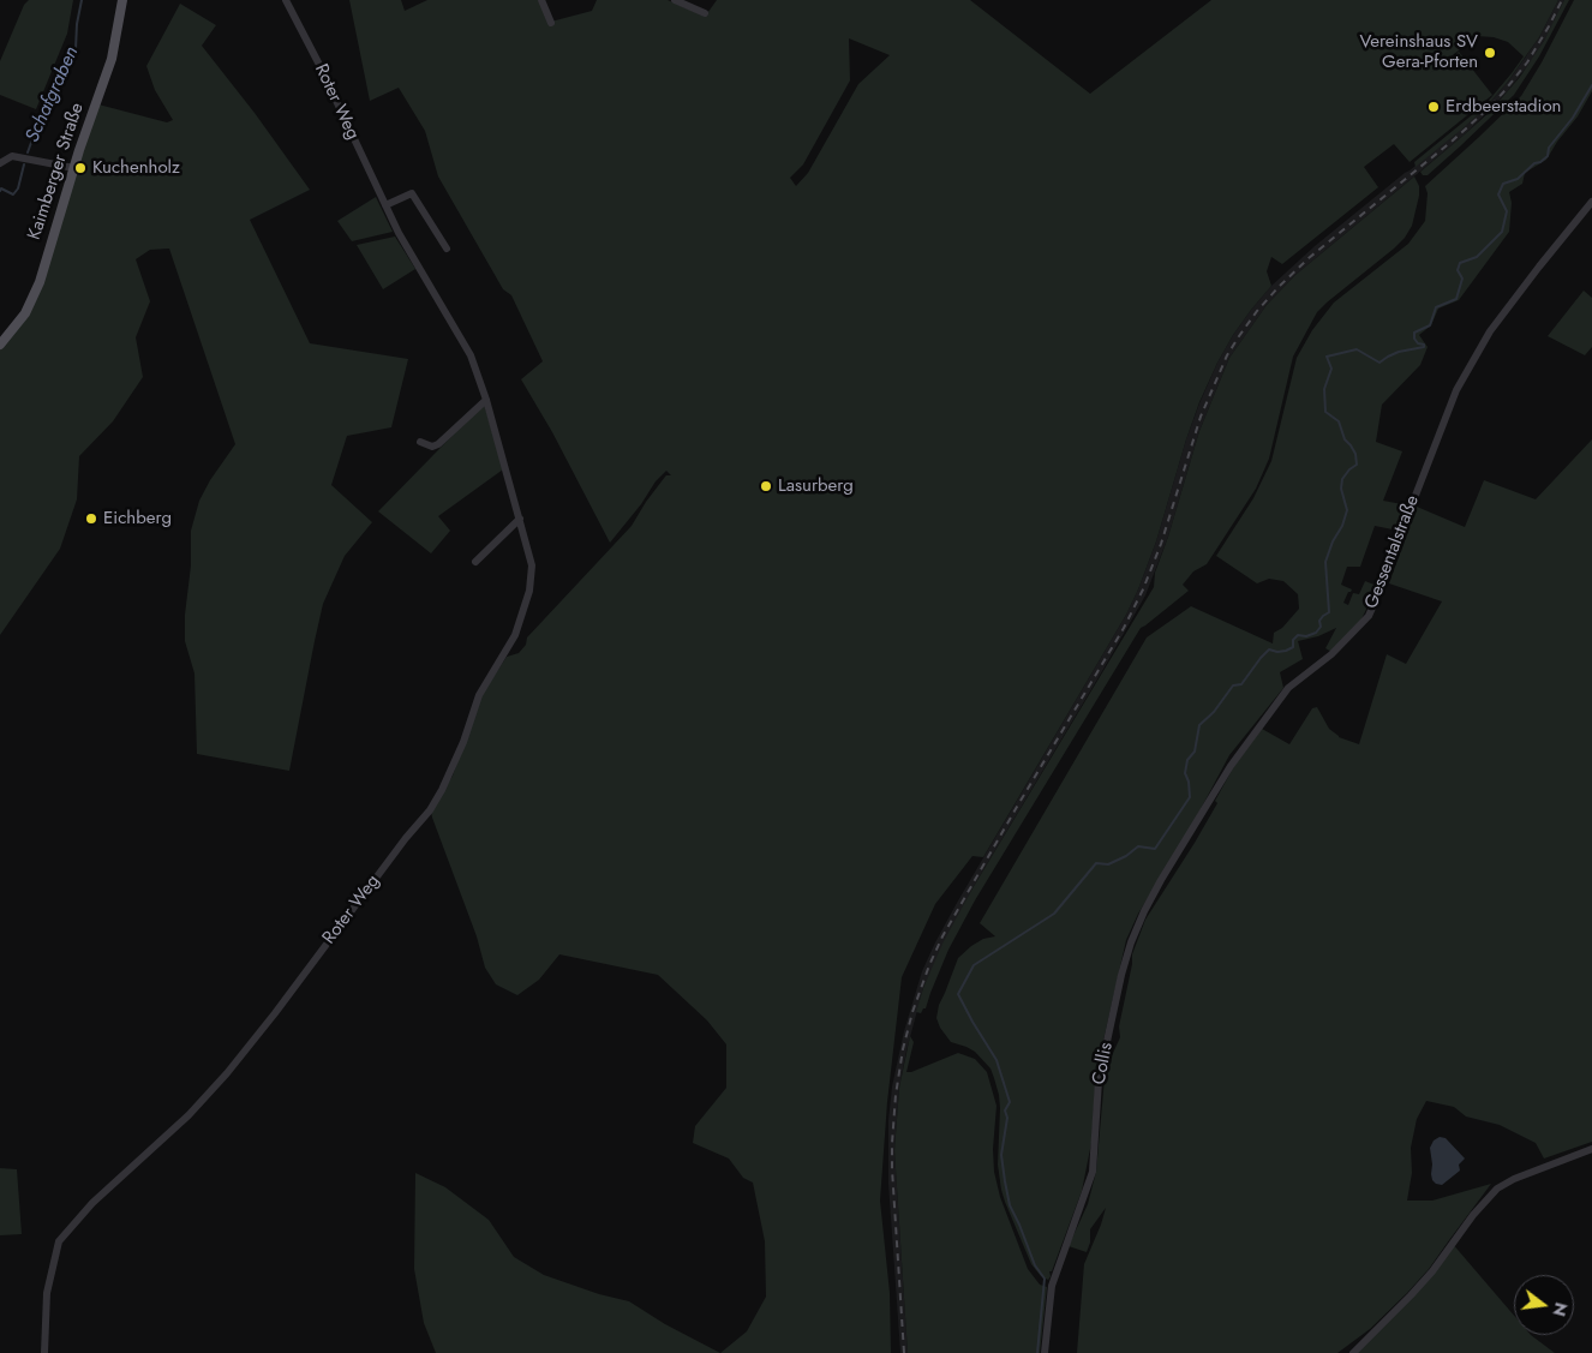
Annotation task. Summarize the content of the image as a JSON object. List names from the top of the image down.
{
  "streets": {
    "main road": ["Kaimberger Straße"],
    "street": ["Roter Weg", "Gessentalstraße", "Collis"]
  },
  "crossings": [
    ["Gessentalstraße", "Collis"]
  ],
  "water": ["Schafgraben"],
  "places": [
    "Vereinshaus SV Gera-Pforten",
    "Erdbeerstadion",
    "Kuchenholz",
    "Lasurberg",
    "Eichberg"
  ],
  "north": "right"
}
